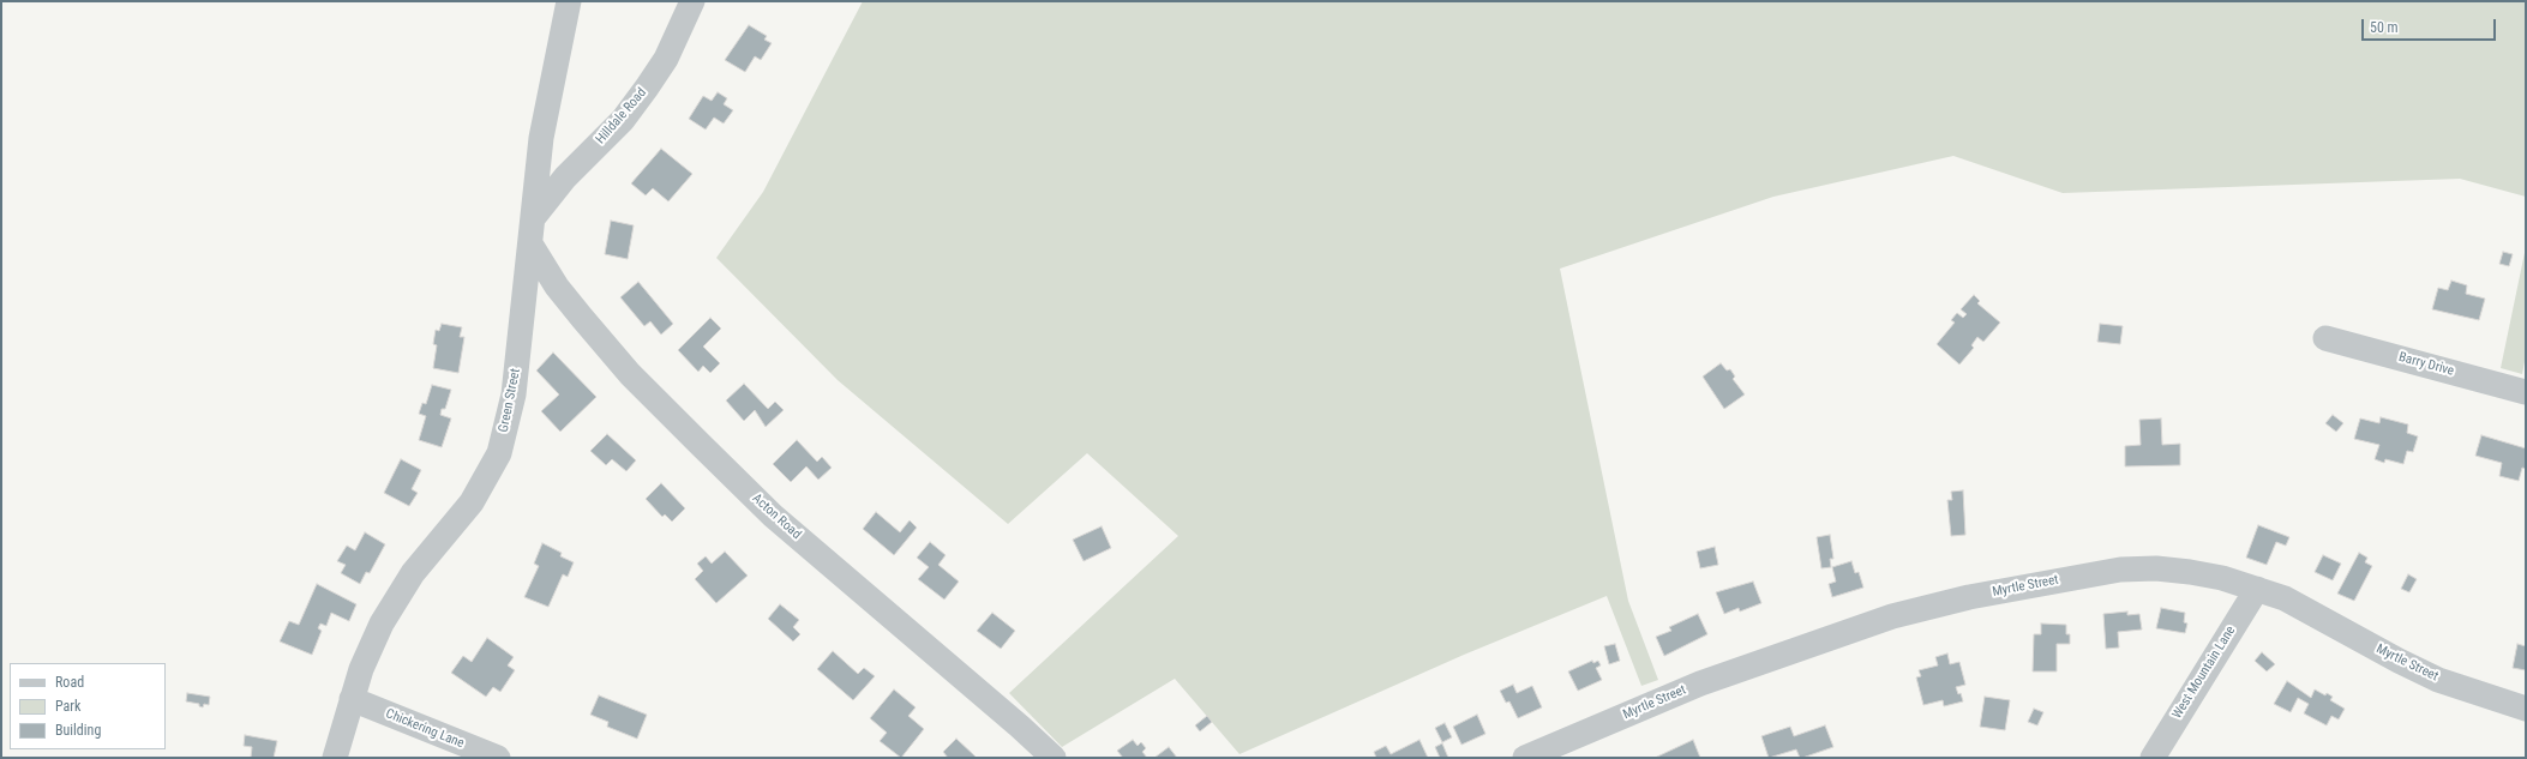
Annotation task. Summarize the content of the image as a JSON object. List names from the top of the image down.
{
  "streets": {
    "street": [
      "Hilldale Road",
      "Barry Drive",
      "Green Street",
      "Acton Road",
      "Myrtle Street",
      "West Mountain Lane",
      "Chickering Lane"
    ]
  },
  "crossings": [
    ["Hilldale Road", "Green Street"],
    ["Green Street", "Acton Road"],
    ["Green Street", "Chickering Lane"],
    ["Myrtle Street", "West Mountain Lane"]
  ],
  "legend": ["Road", "Park", "Building"],
  "scale_bar": "50 m"
}
